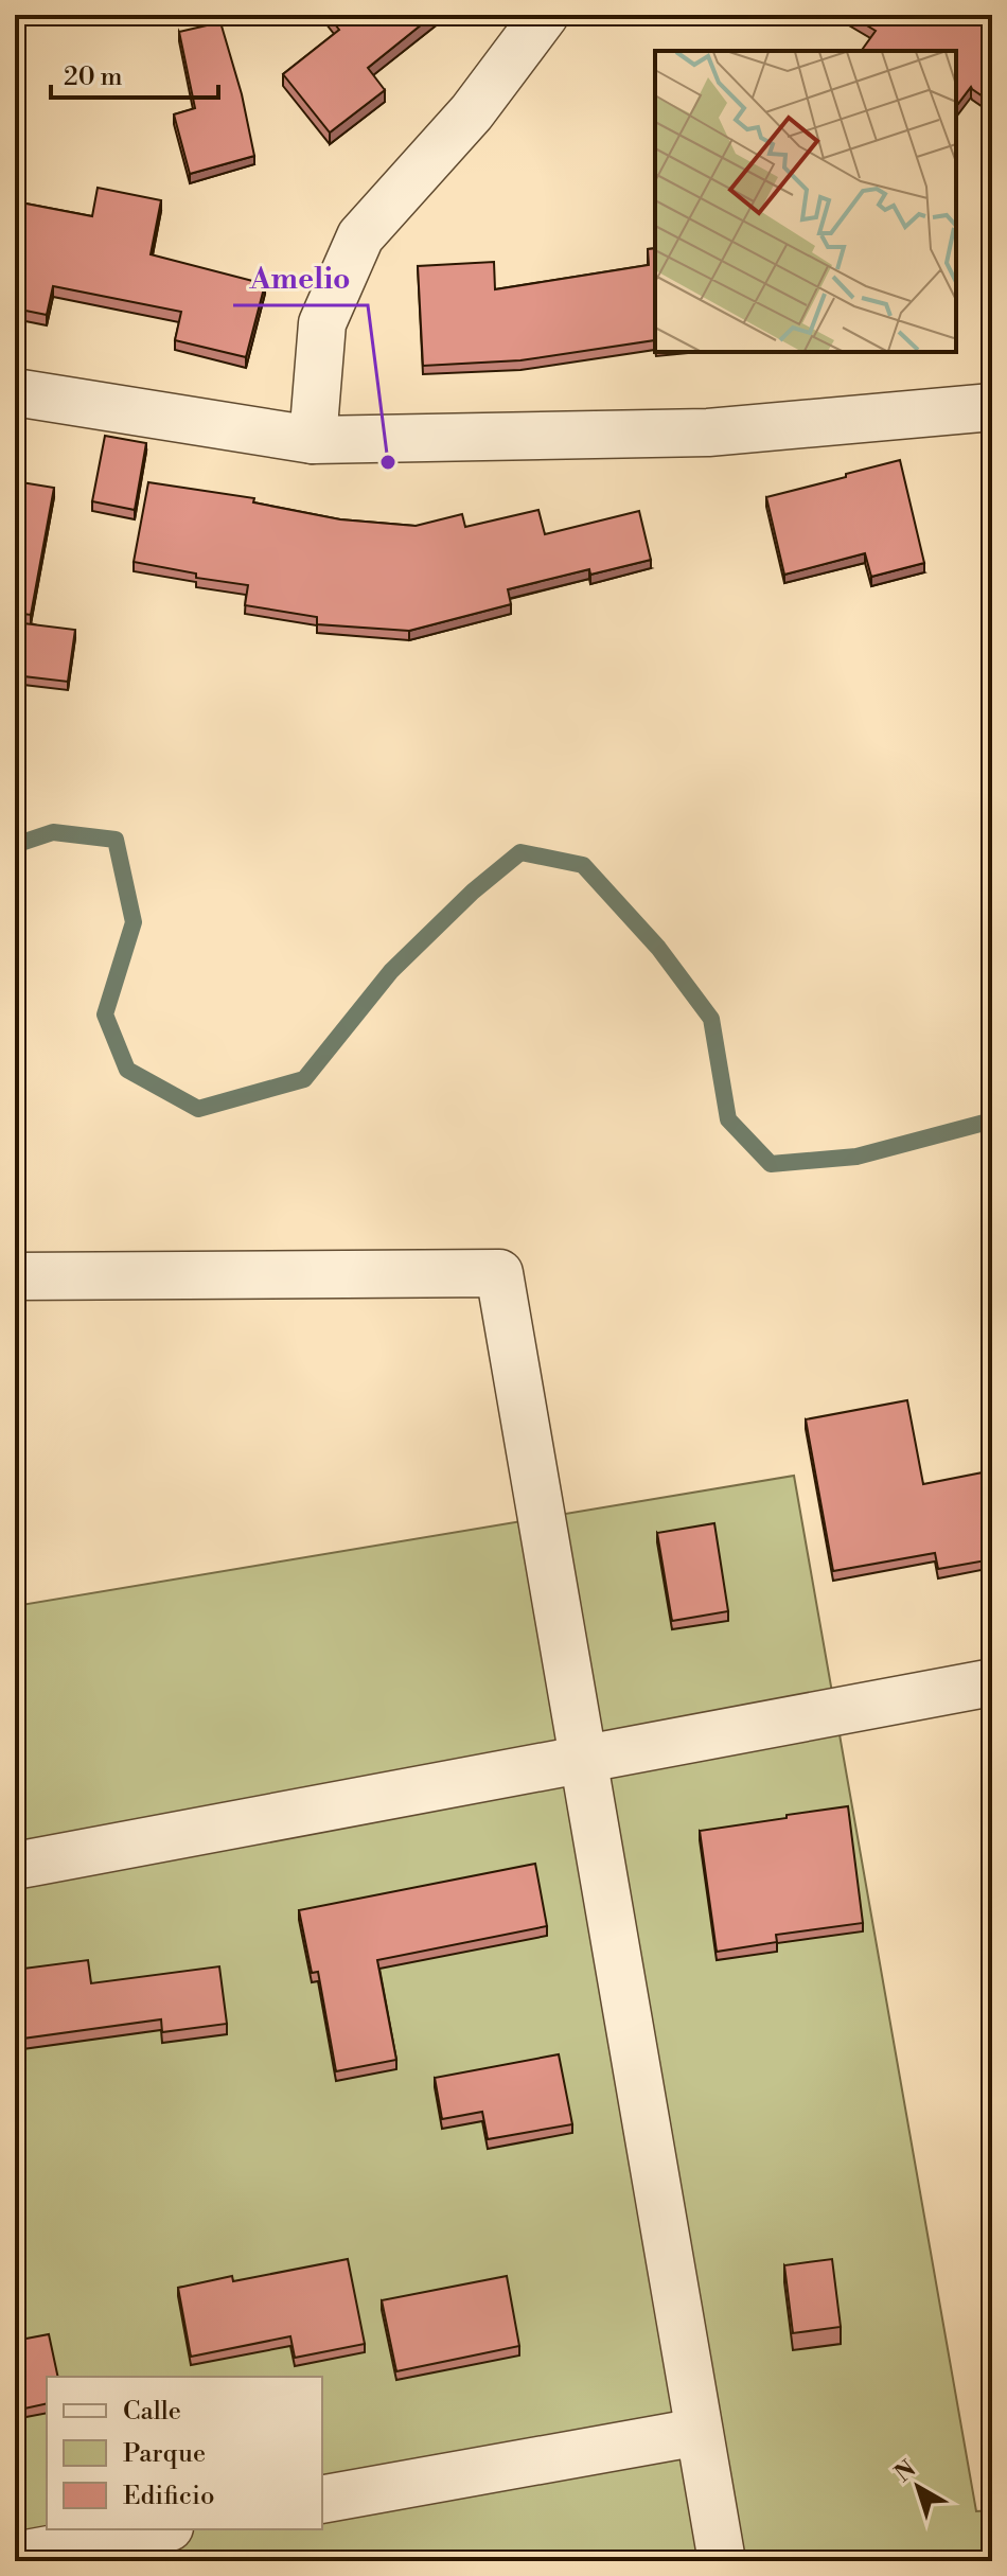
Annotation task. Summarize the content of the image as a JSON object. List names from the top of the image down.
{
  "places": ["Amelio"],
  "legend": ["Calle", "Parque", "Edificio"],
  "scale_bar": "20 m",
  "north": "top left"
}
